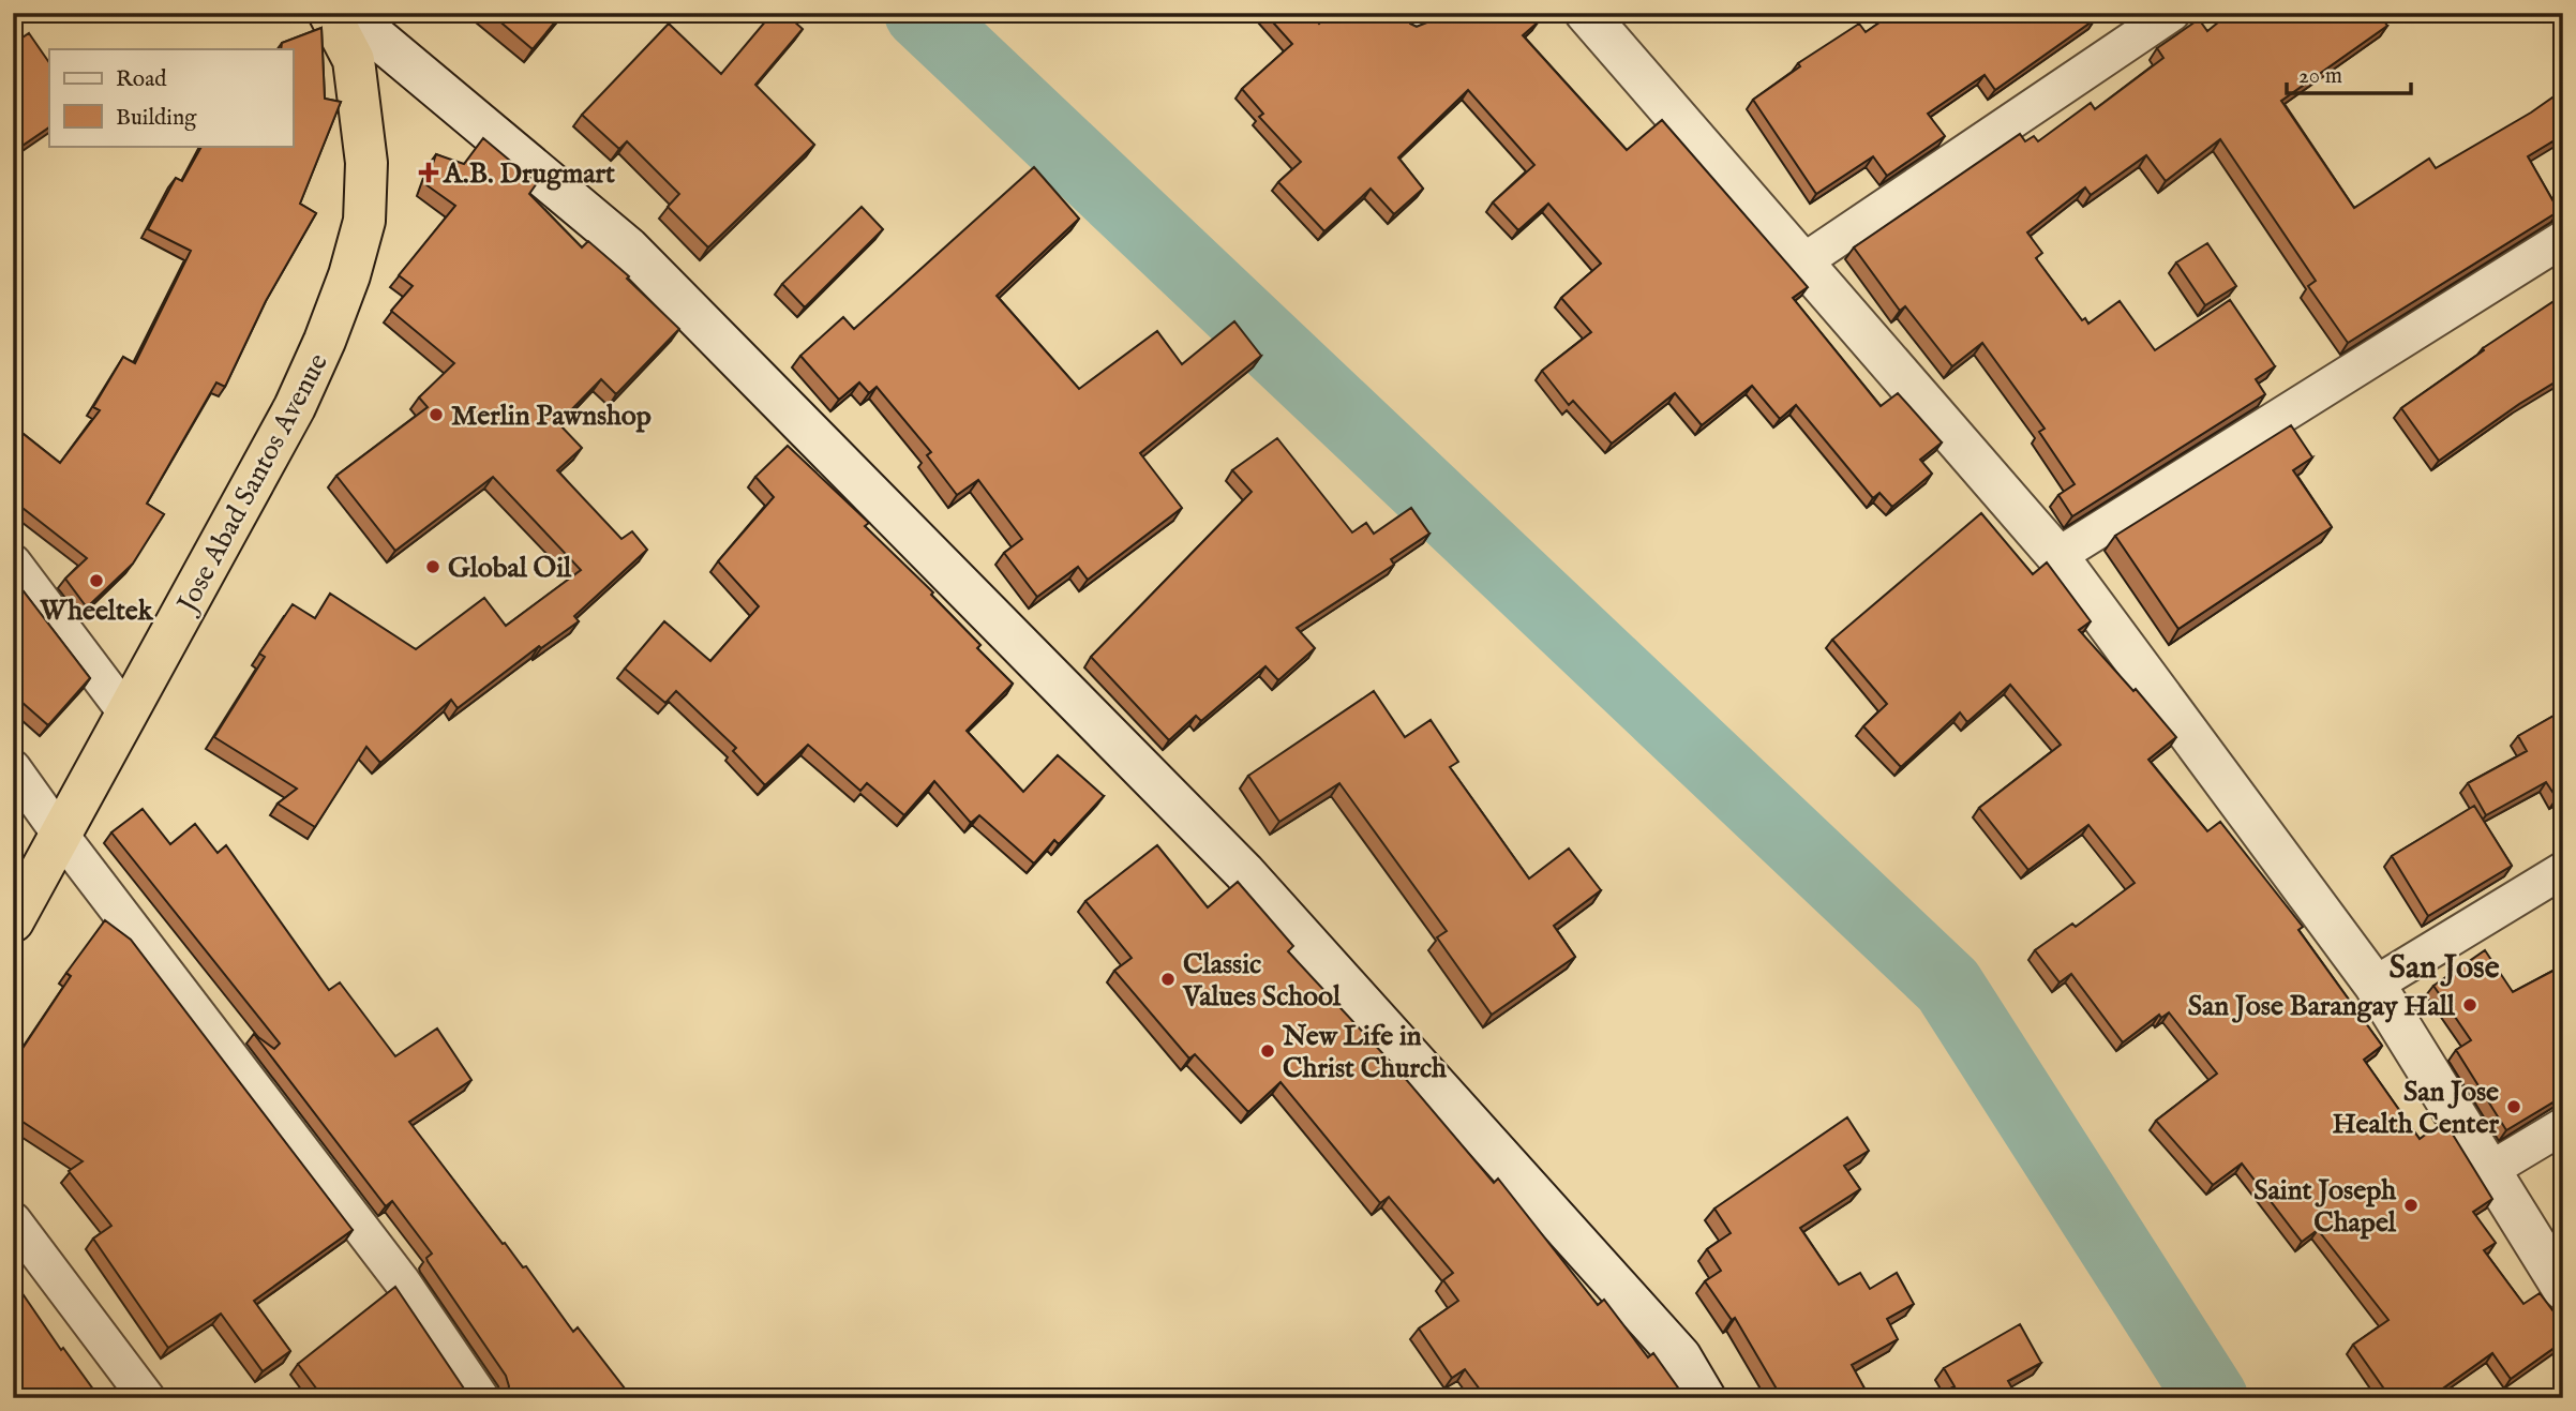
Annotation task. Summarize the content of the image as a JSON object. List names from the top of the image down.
{
  "streets": {
    "highway": ["Jose Abad Santos Avenue"]
  },
  "districts": ["San Jose"],
  "places": {
    "health": ["A.B. Drugmart"],
    "other": [
      "Merlin Pawnshop",
      "Global Oil",
      "Wheeltek",
      "Classic Values School",
      "San Jose Barangay Hall",
      "New Life in Christ Church",
      "San Jose Health Center",
      "Saint Joseph Chapel"
    ]
  },
  "legend": ["Road", "Building"],
  "scale_bar": "20 m"
}
